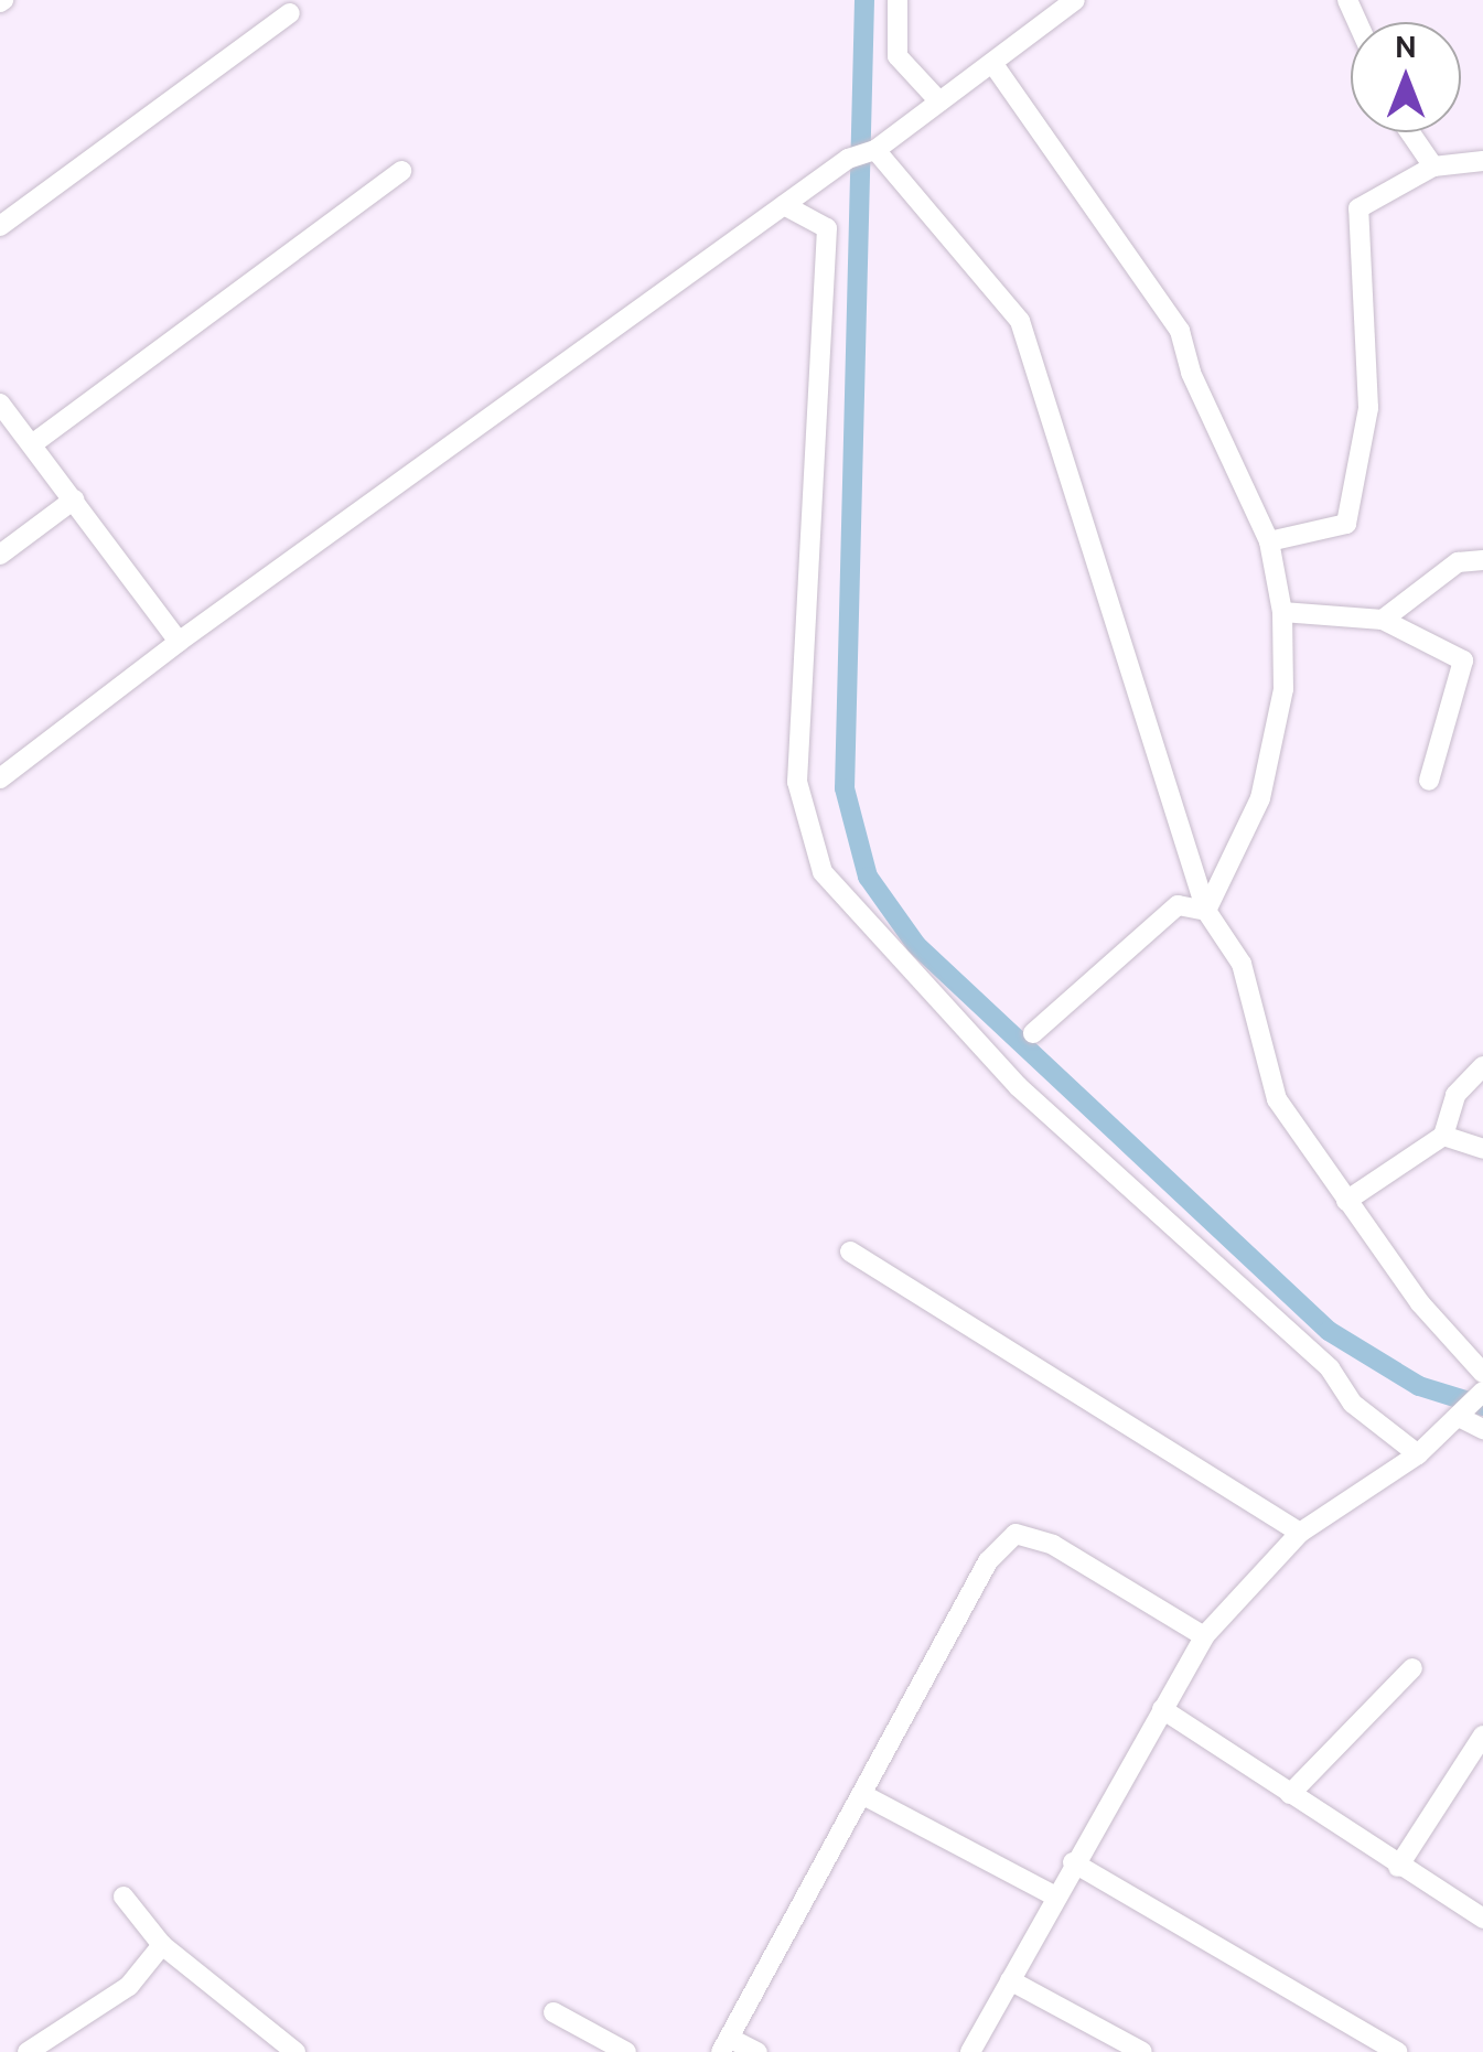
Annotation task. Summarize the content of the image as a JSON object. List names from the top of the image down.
{
  "north": "top"
}
